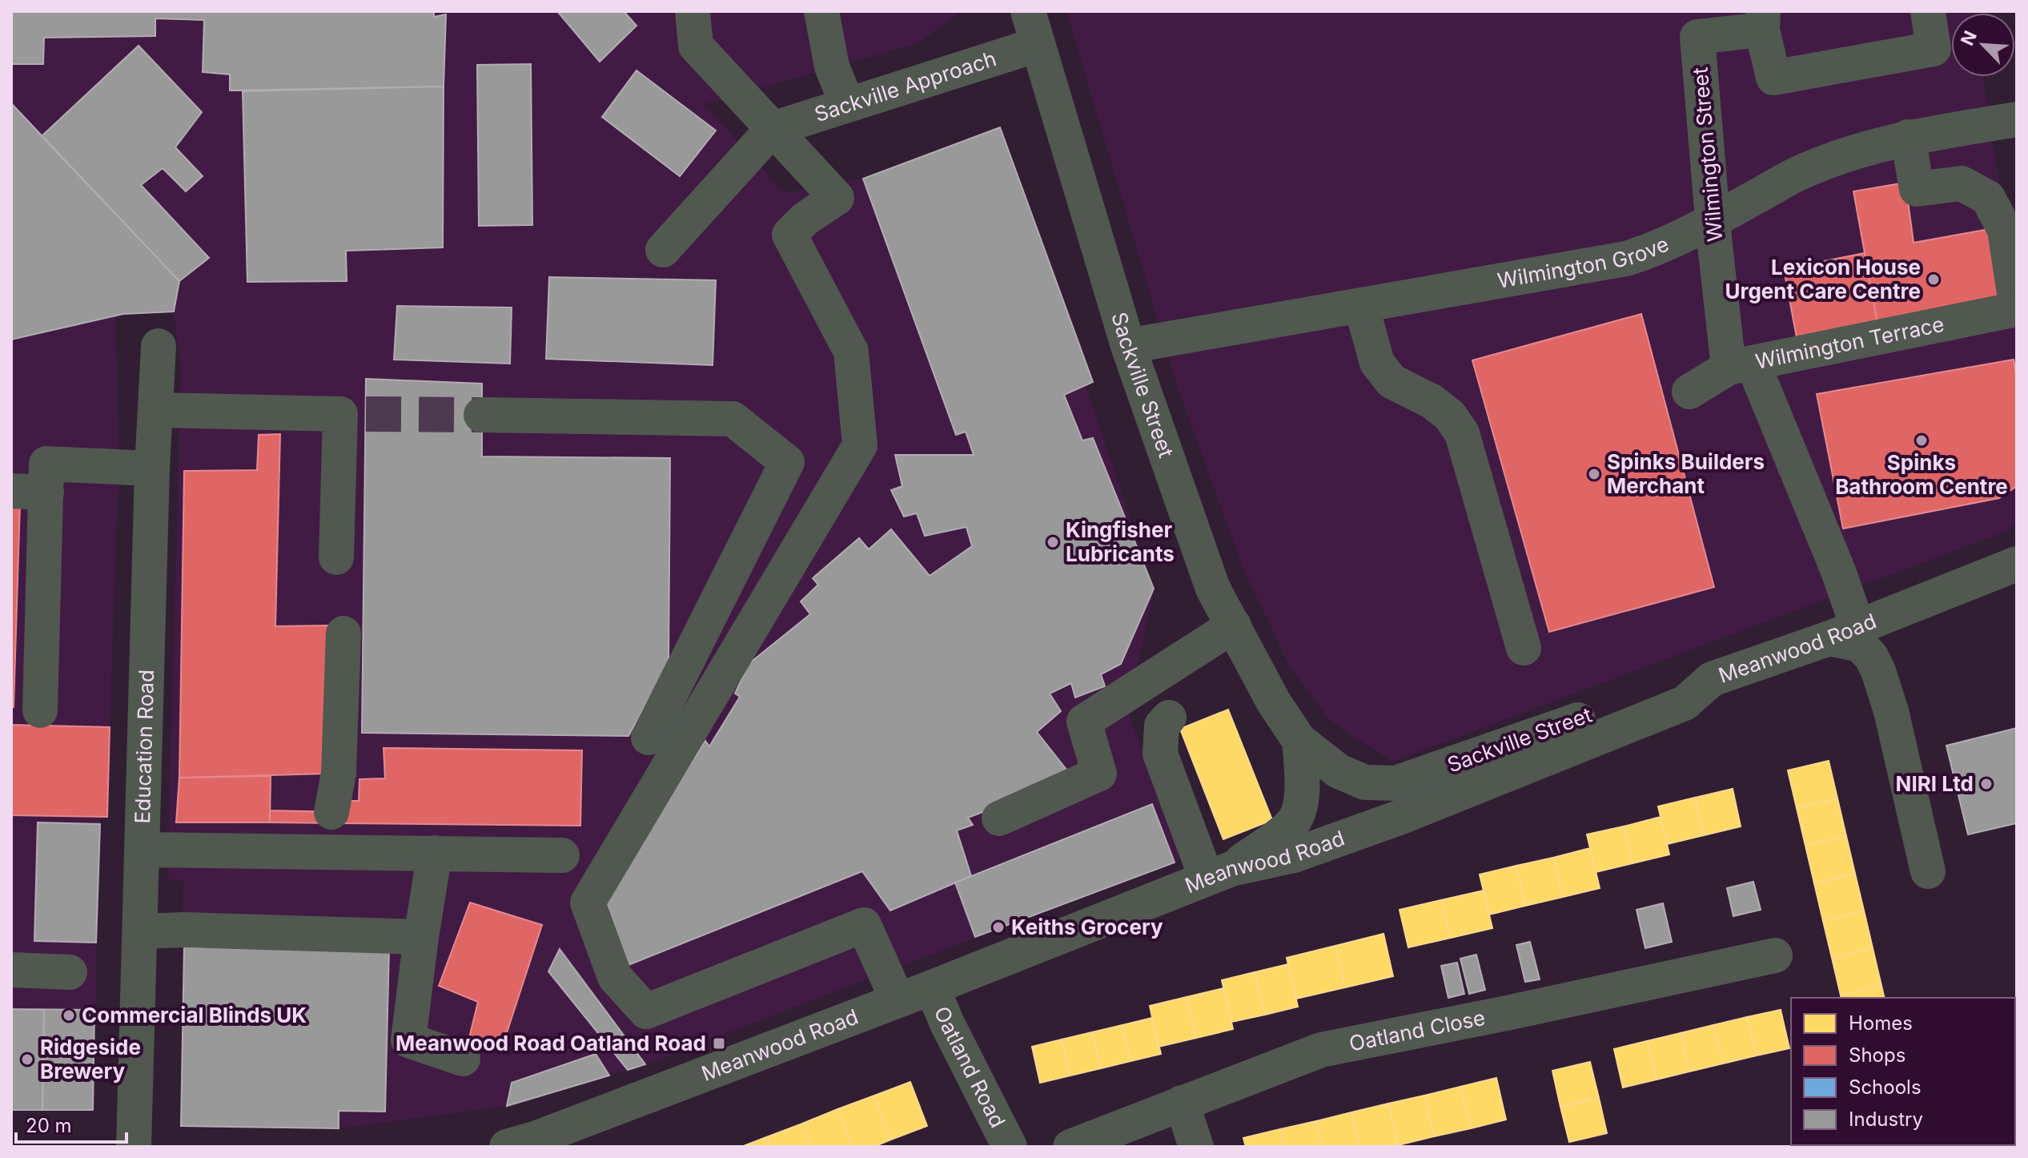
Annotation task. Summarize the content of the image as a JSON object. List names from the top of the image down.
{
  "streets": {
    "street": [
      "Sackville Approach",
      "Wilmington Street",
      "Wilmington Grove",
      "Wilmington Terrace",
      "Sackville Street",
      "Meanwood Road",
      "Education Road",
      "Oatland Close",
      "Oatland Road"
    ]
  },
  "crossings": [
    ["Sackville Approach", "Sackville Street"],
    ["Wilmington Street", "Wilmington Grove"],
    ["Wilmington Street", "Wilmington Terrace"],
    ["Wilmington Street", "Meanwood Road"],
    ["Wilmington Grove", "Sackville Street"],
    ["Sackville Street", "Meanwood Road"],
    ["Meanwood Road", "Oatland Road"]
  ],
  "places": {
    "other": [
      "Lexicon House Urgent Care Centre",
      "Spinks Bathroom Centre",
      "Spinks Builders Merchant",
      "Kingfisher Lubricants",
      "NIRI Ltd",
      "Keiths Grocery",
      "Commercial Blinds UK",
      "Ridgeside Brewery"
    ],
    "transit": ["Meanwood Road Oatland Road"]
  },
  "legend": [
    "Homes",
    "Shops",
    "Schools",
    "Industry"
  ],
  "scale_bar": "20 m",
  "north": "top left"
}
